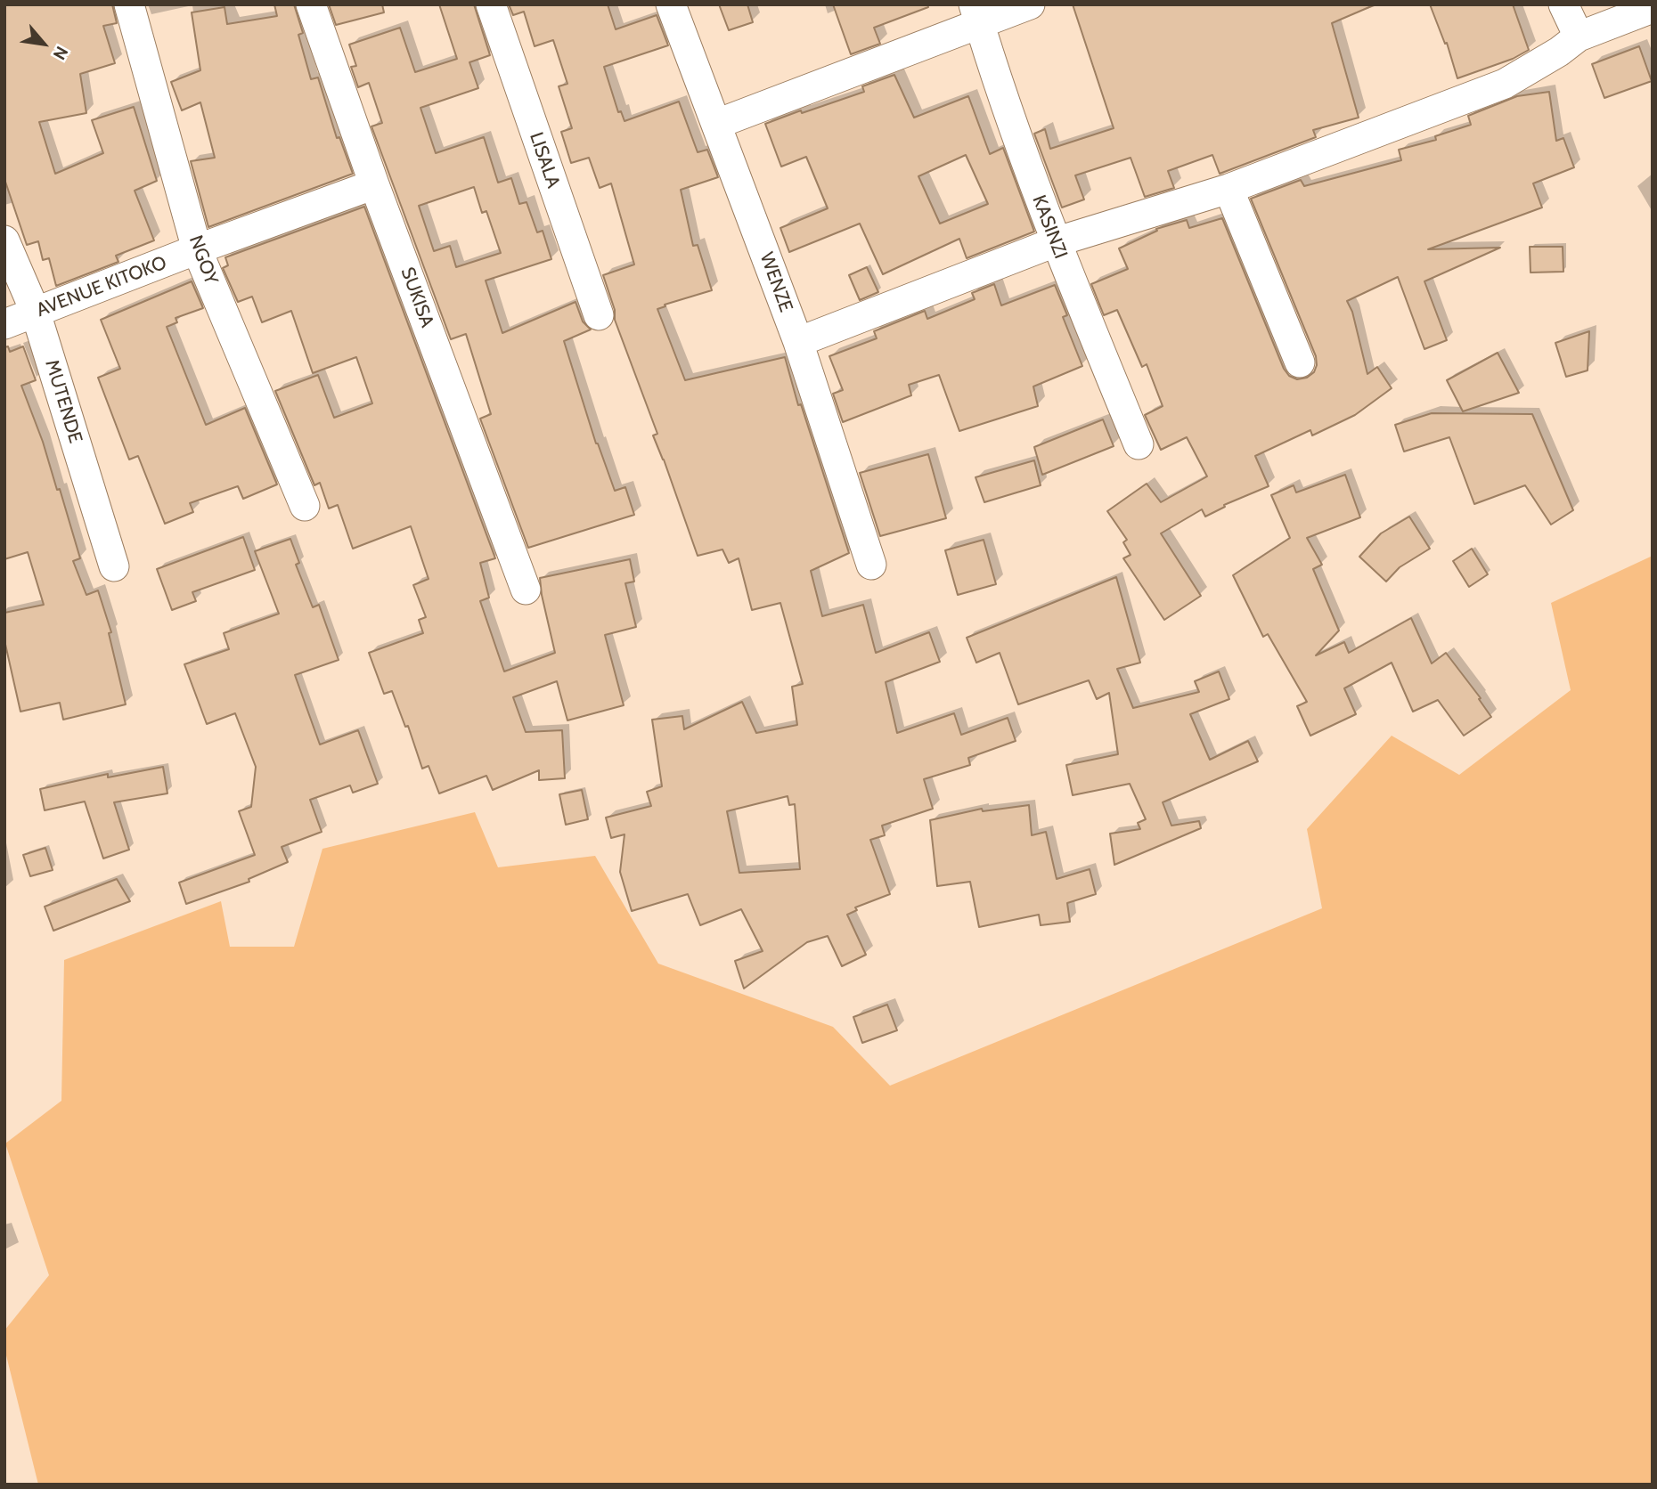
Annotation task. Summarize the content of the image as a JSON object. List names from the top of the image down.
{
  "streets": {
    "street": [
      "LISALA",
      "KASINZI",
      "NGOY",
      "WENZE",
      "AVENUE KITOKO",
      "SUKISA",
      "MUTENDE"
    ]
  },
  "crossings": [
    ["NGOY", "AVENUE KITOKO"],
    ["AVENUE KITOKO", "SUKISA"],
    ["AVENUE KITOKO", "MUTENDE"]
  ],
  "north": "bottom right"
}
